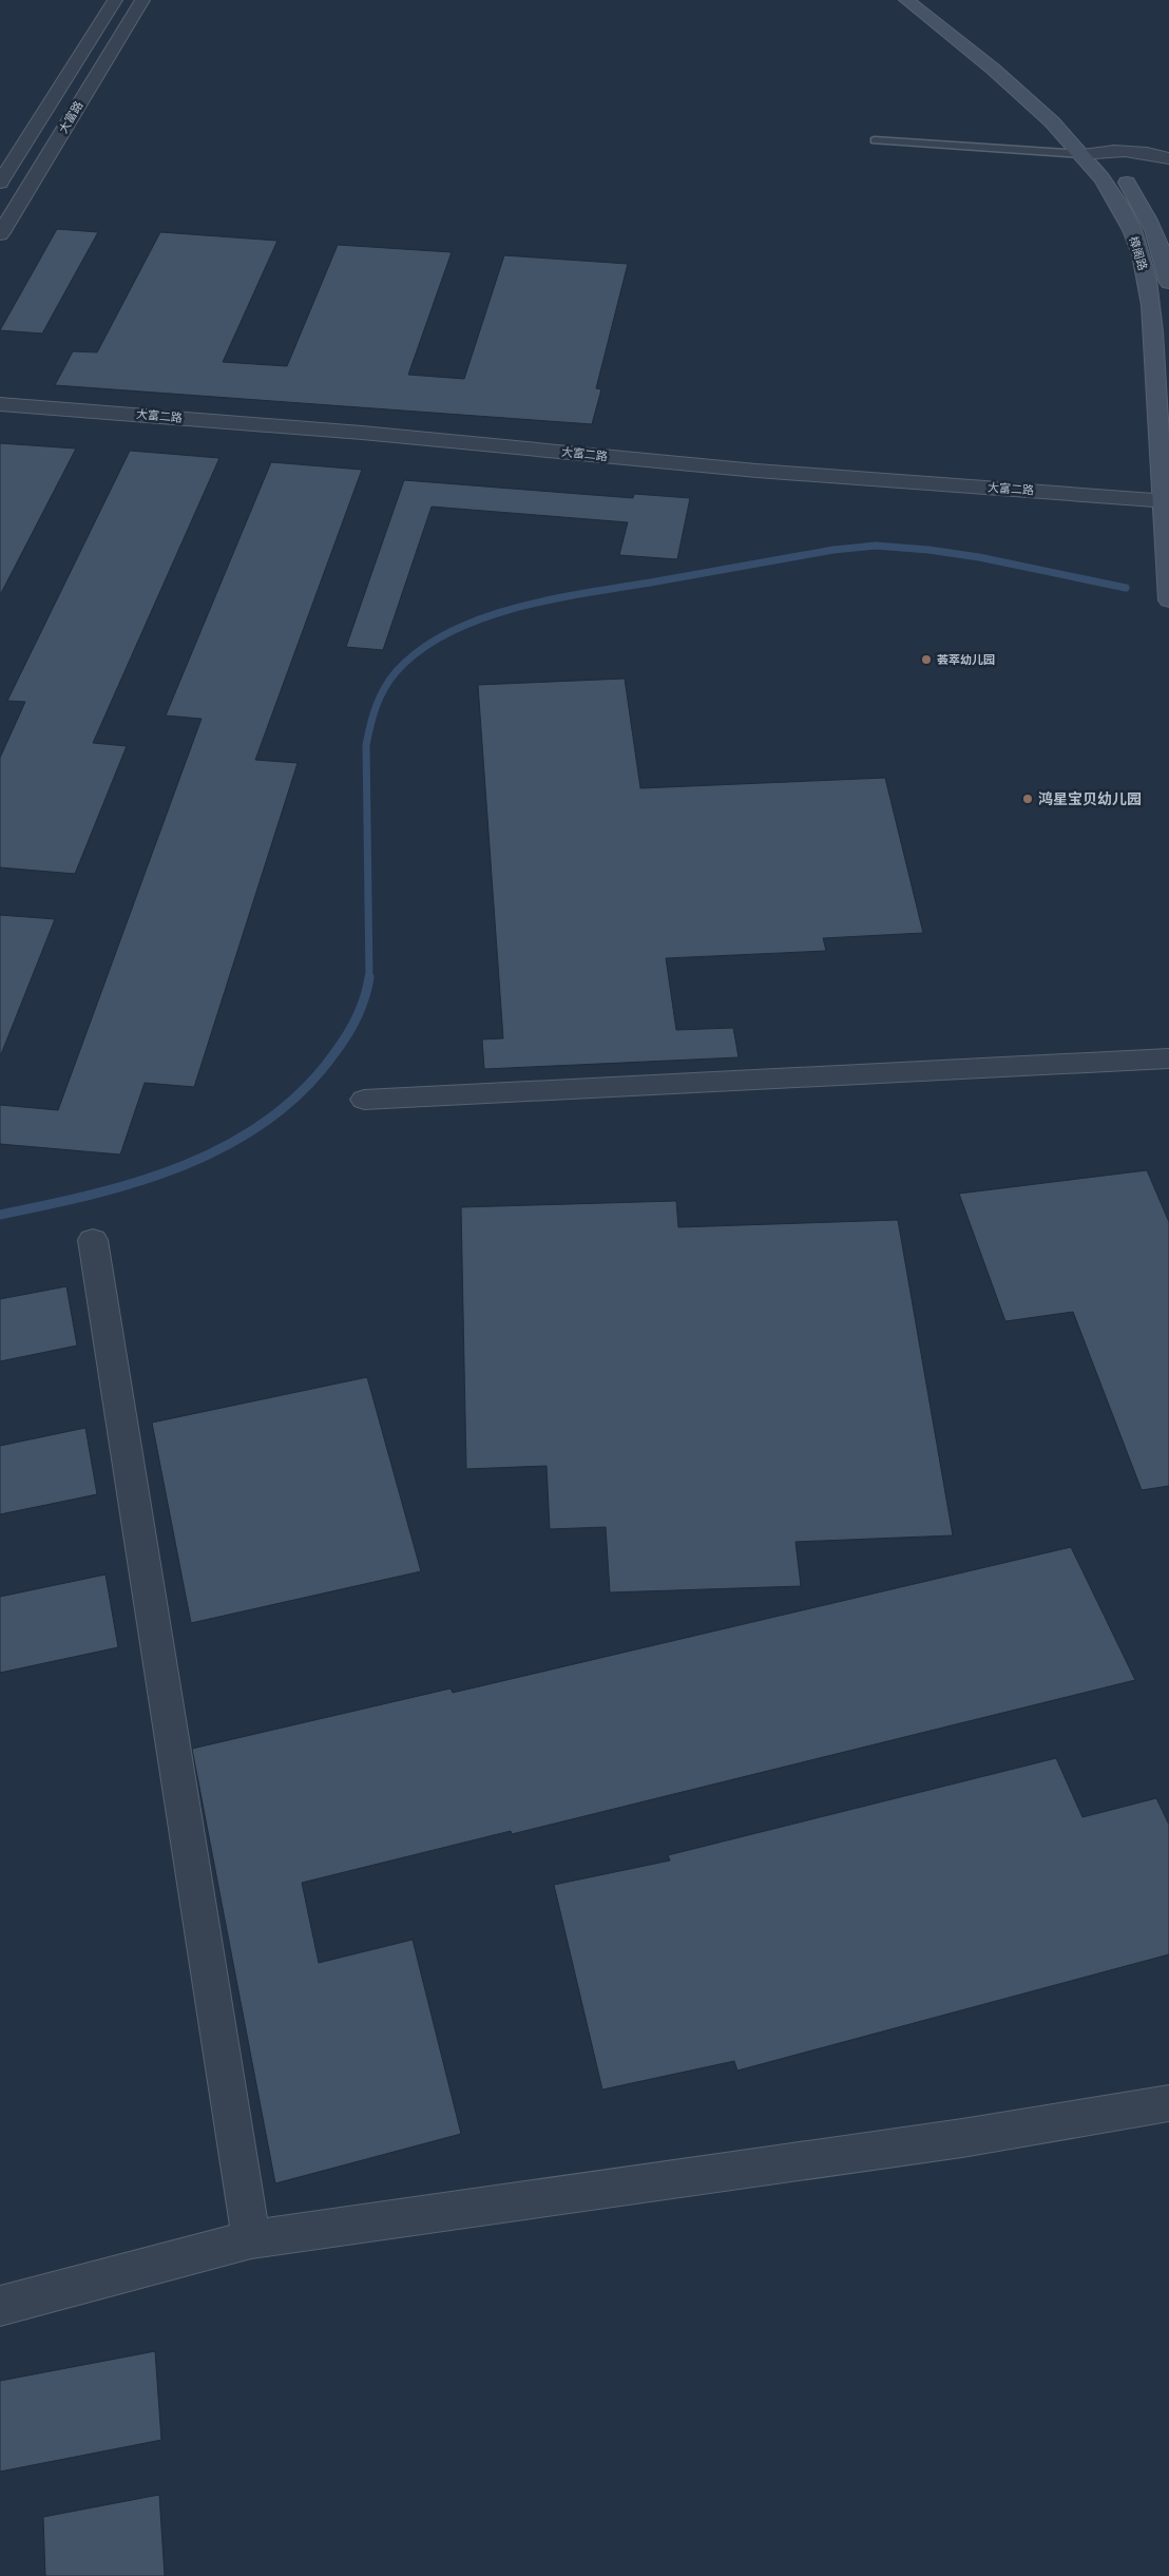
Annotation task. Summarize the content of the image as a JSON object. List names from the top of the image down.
{
  "streets": {
    "main road": ["樟阁路"],
    "street": ["大富路", "大富二路"]
  },
  "crossings": [
    ["樟阁路", "大富二路"]
  ],
  "places": ["荟萃幼儿园", "鸿星宝贝幼儿园"]
}
